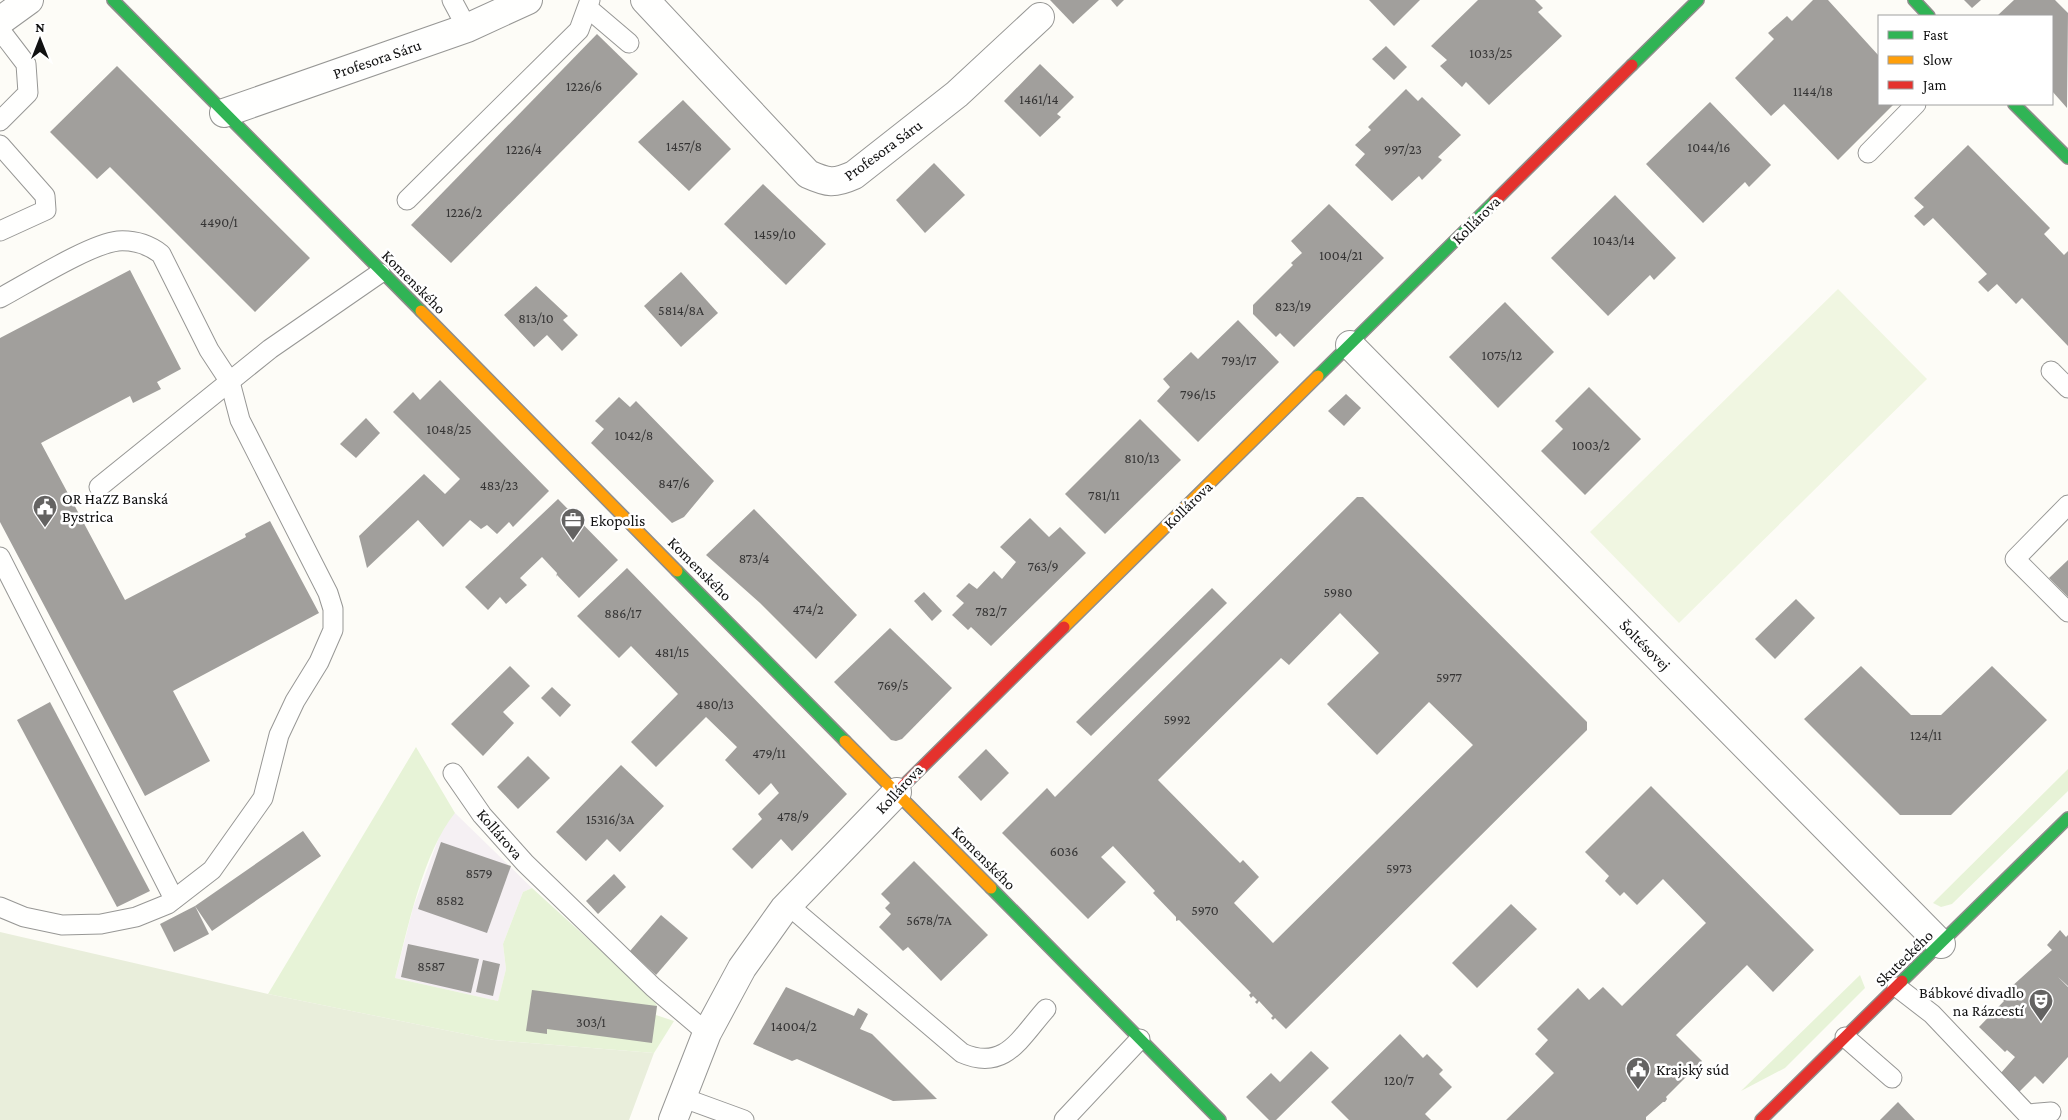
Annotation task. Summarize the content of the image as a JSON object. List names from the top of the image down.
{
  "streets": {
    "street": [
      "Profesora Sáru",
      "Kollárova",
      "Komenského",
      "Šoltésovej",
      "Skuteckého"
    ]
  },
  "crossings": [
    ["Profesora Sáru", "Komenského"],
    ["Kollárova", "Komenského"],
    ["Kollárova", "Šoltésovej"],
    ["Šoltésovej", "Skuteckého"]
  ],
  "places": {
    "public building": ["OR HaZZ Banská Bystrica", "Krajský súd"],
    "office": ["Ekopolis"],
    "theatre": ["Bábkové divadlo na Rázcestí"]
  },
  "house_numbers": [
    "1033/25",
    "1226/6",
    "1144/18",
    "1461/14",
    "1457/8",
    "1044/16",
    "1226/4",
    "997/23",
    "1226/2",
    "4490/1",
    "1459/10",
    "1043/14",
    "1004/21",
    "823/19",
    "5814/8A",
    "813/10",
    "1075/12",
    "793/17",
    "796/15",
    "1048/25",
    "1042/8",
    "1003/2",
    "810/13",
    "847/6",
    "483/23",
    "781/11",
    "873/4",
    "763/9",
    "5980",
    "474/2",
    "782/7",
    "886/17",
    "481/15",
    "5977",
    "769/5",
    "480/13",
    "5992",
    "124/11",
    "479/11",
    "478/9",
    "15316/3A",
    "6036",
    "5973",
    "8579",
    "8582",
    "5970",
    "5678/7A",
    "8587",
    "303/1",
    "14004/2",
    "120/7"
  ],
  "legend": ["Fast", "Slow", "Jam"],
  "north": "top"
}
